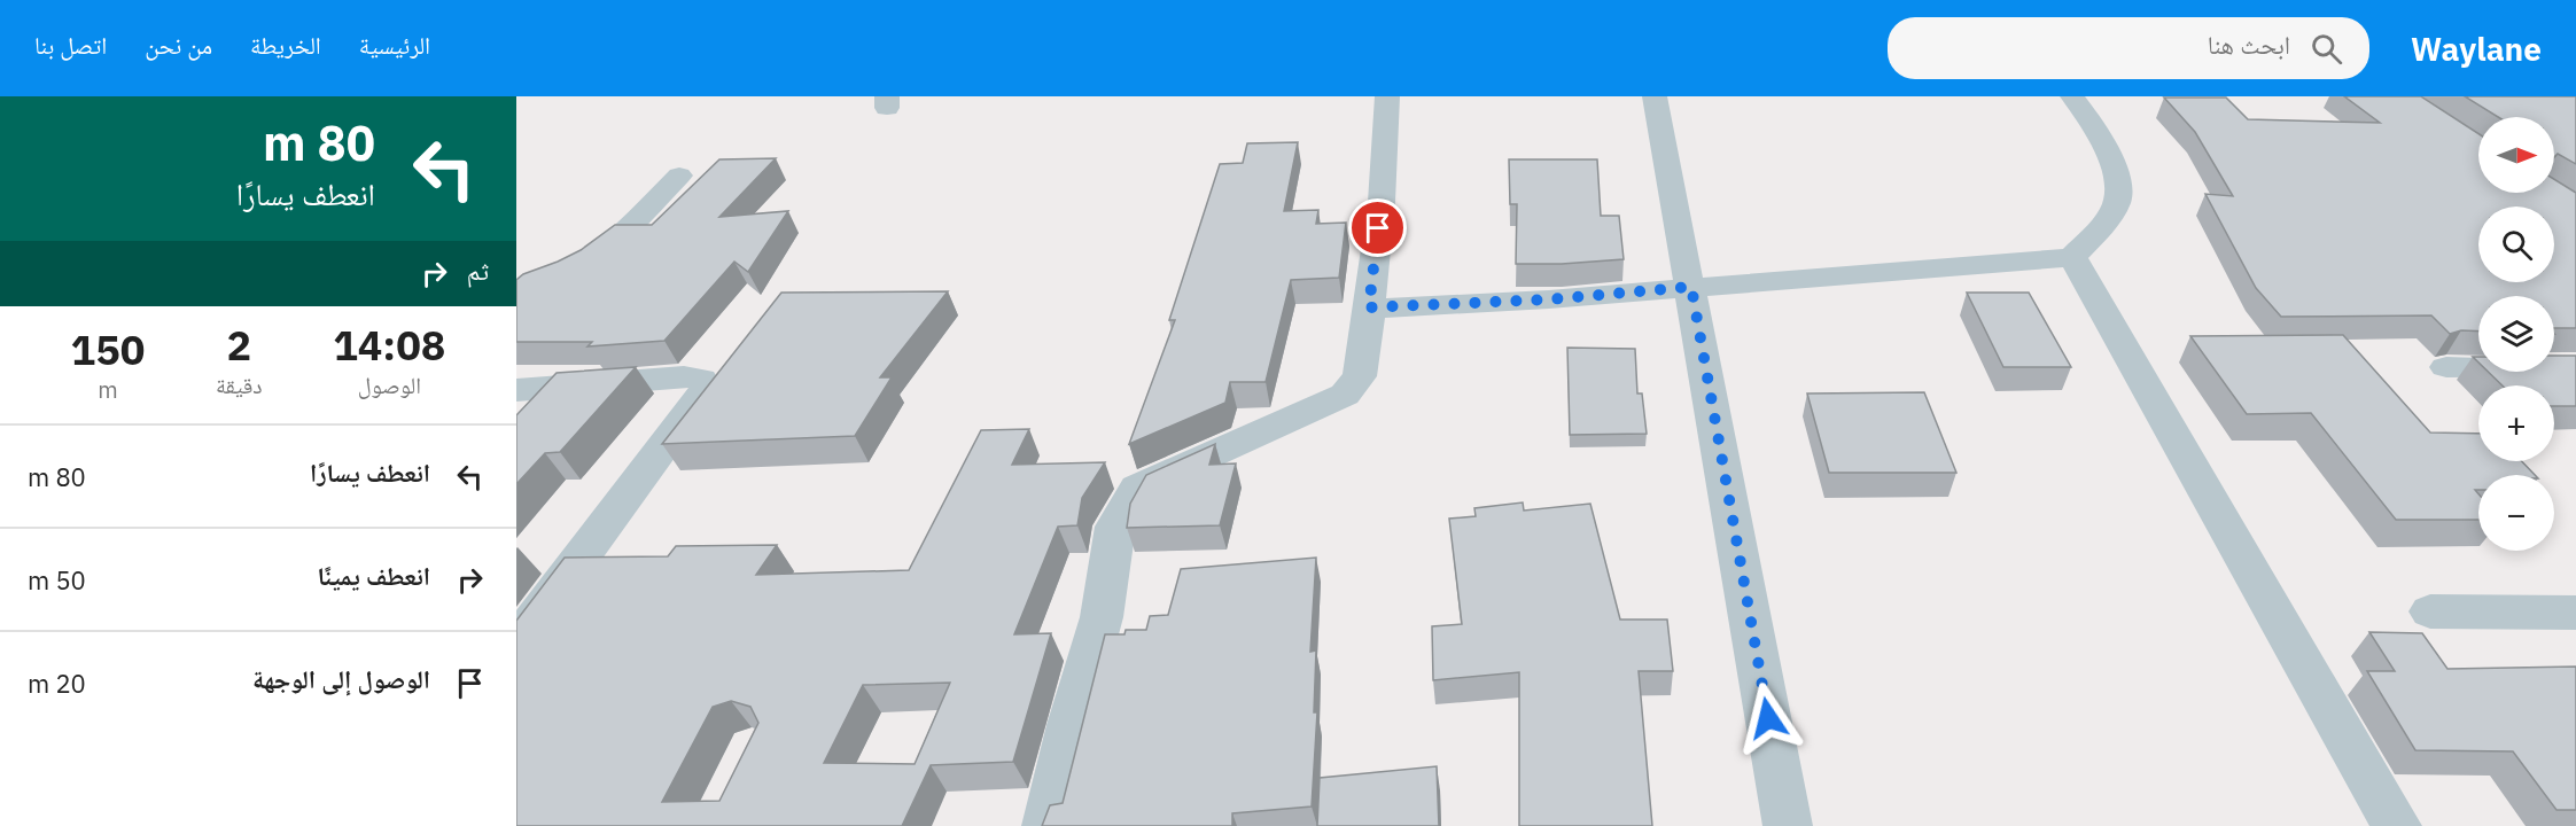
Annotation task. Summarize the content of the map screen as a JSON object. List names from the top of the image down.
{
  "north": "right",
  "page": {
    "header": "Waylane",
    "search": "ابحث هنا",
    "nav": [
      "الرئيسية",
      "الخريطة",
      "من نحن",
      "اتصل بنا"
    ],
    "turn": ["80 m", "انعطف يسارًا"],
    "map_buttons": ["+", "−"],
    "then": "ثم",
    "eta": [
      "14:08",
      "الوصول",
      "2",
      "دقيقة",
      "150",
      "m"
    ],
    "list": [
      {
        "name": "انعطف يسارًا",
        "value": "80 m"
      },
      {
        "name": "انعطف يمينًا",
        "value": "50 m"
      },
      {
        "name": "الوصول إلى الوجهة",
        "value": "20 m"
      }
    ]
  }
}
